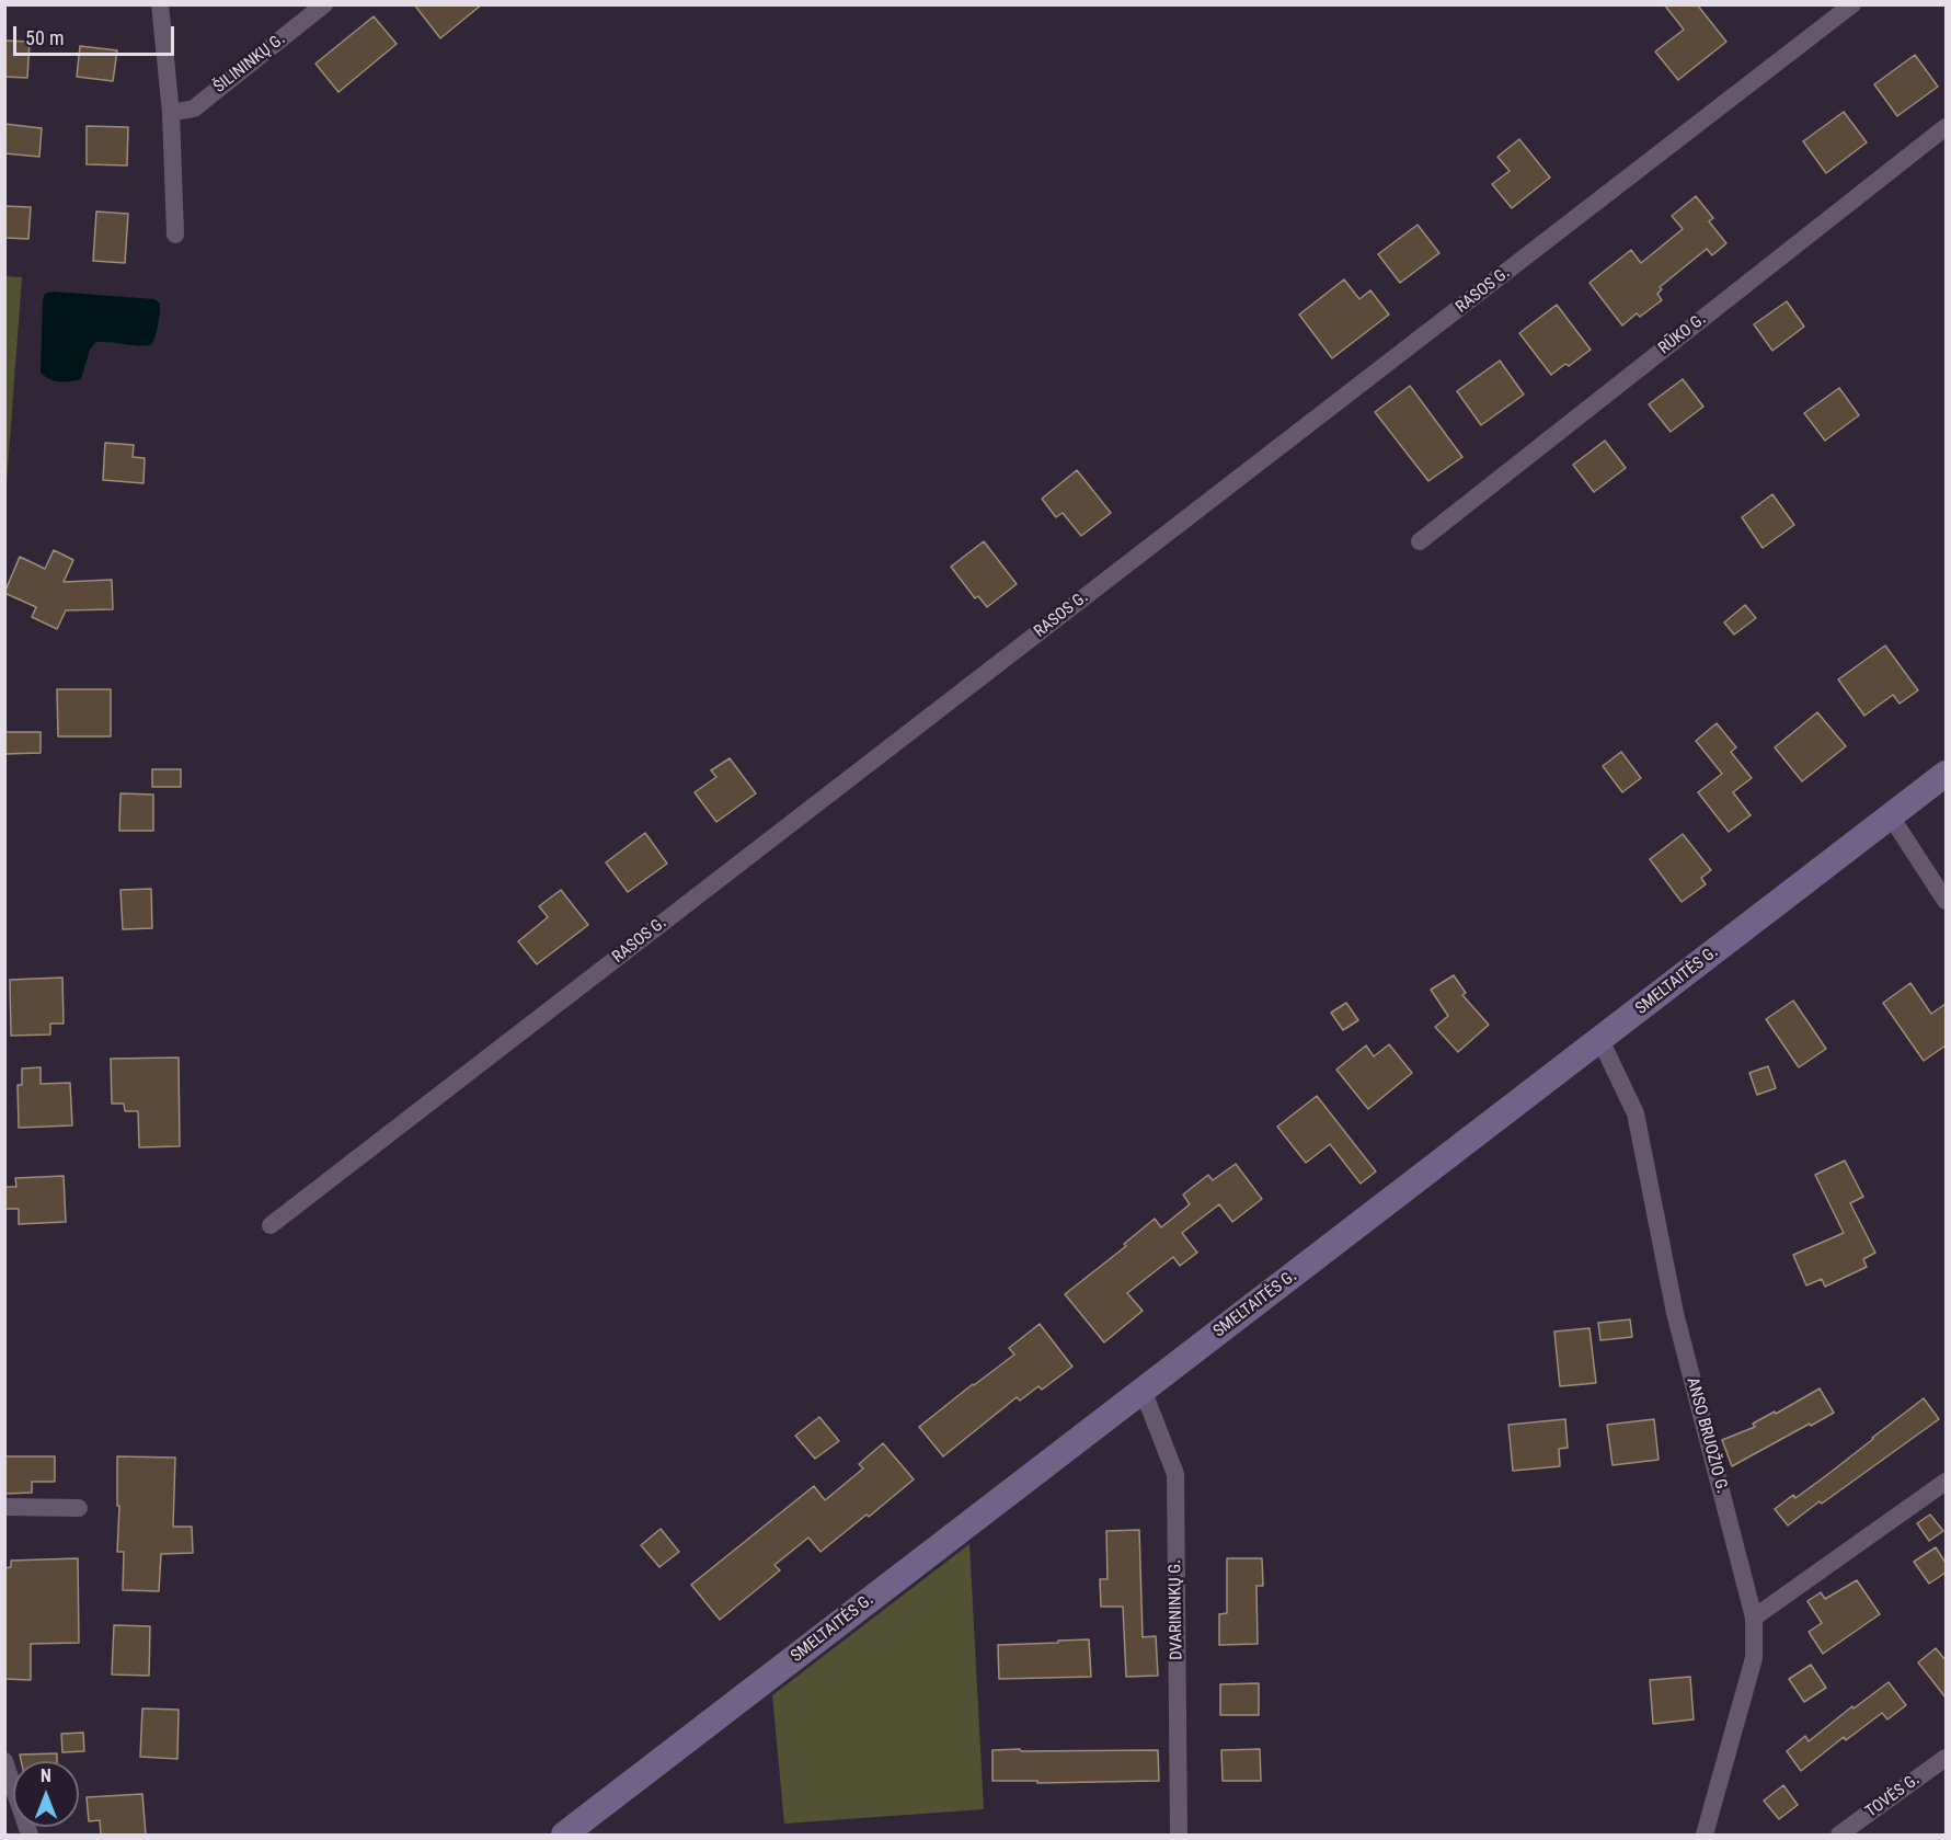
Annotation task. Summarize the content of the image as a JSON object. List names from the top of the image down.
{
  "streets": {
    "main road": ["SMELTAITĖS G."],
    "street": [
      "ŠILININKŲ G.",
      "RASOS G.",
      "RŪKO G.",
      "ANSO BRUOŽIO G.",
      "DVARININKŲ G.",
      "TOVĖS G."
    ]
  },
  "crossings": [
    ["SMELTAITĖS G.", "ANSO BRUOŽIO G."],
    ["SMELTAITĖS G.", "DVARININKŲ G."]
  ],
  "scale_bar": "50 m",
  "north": "top"
}
